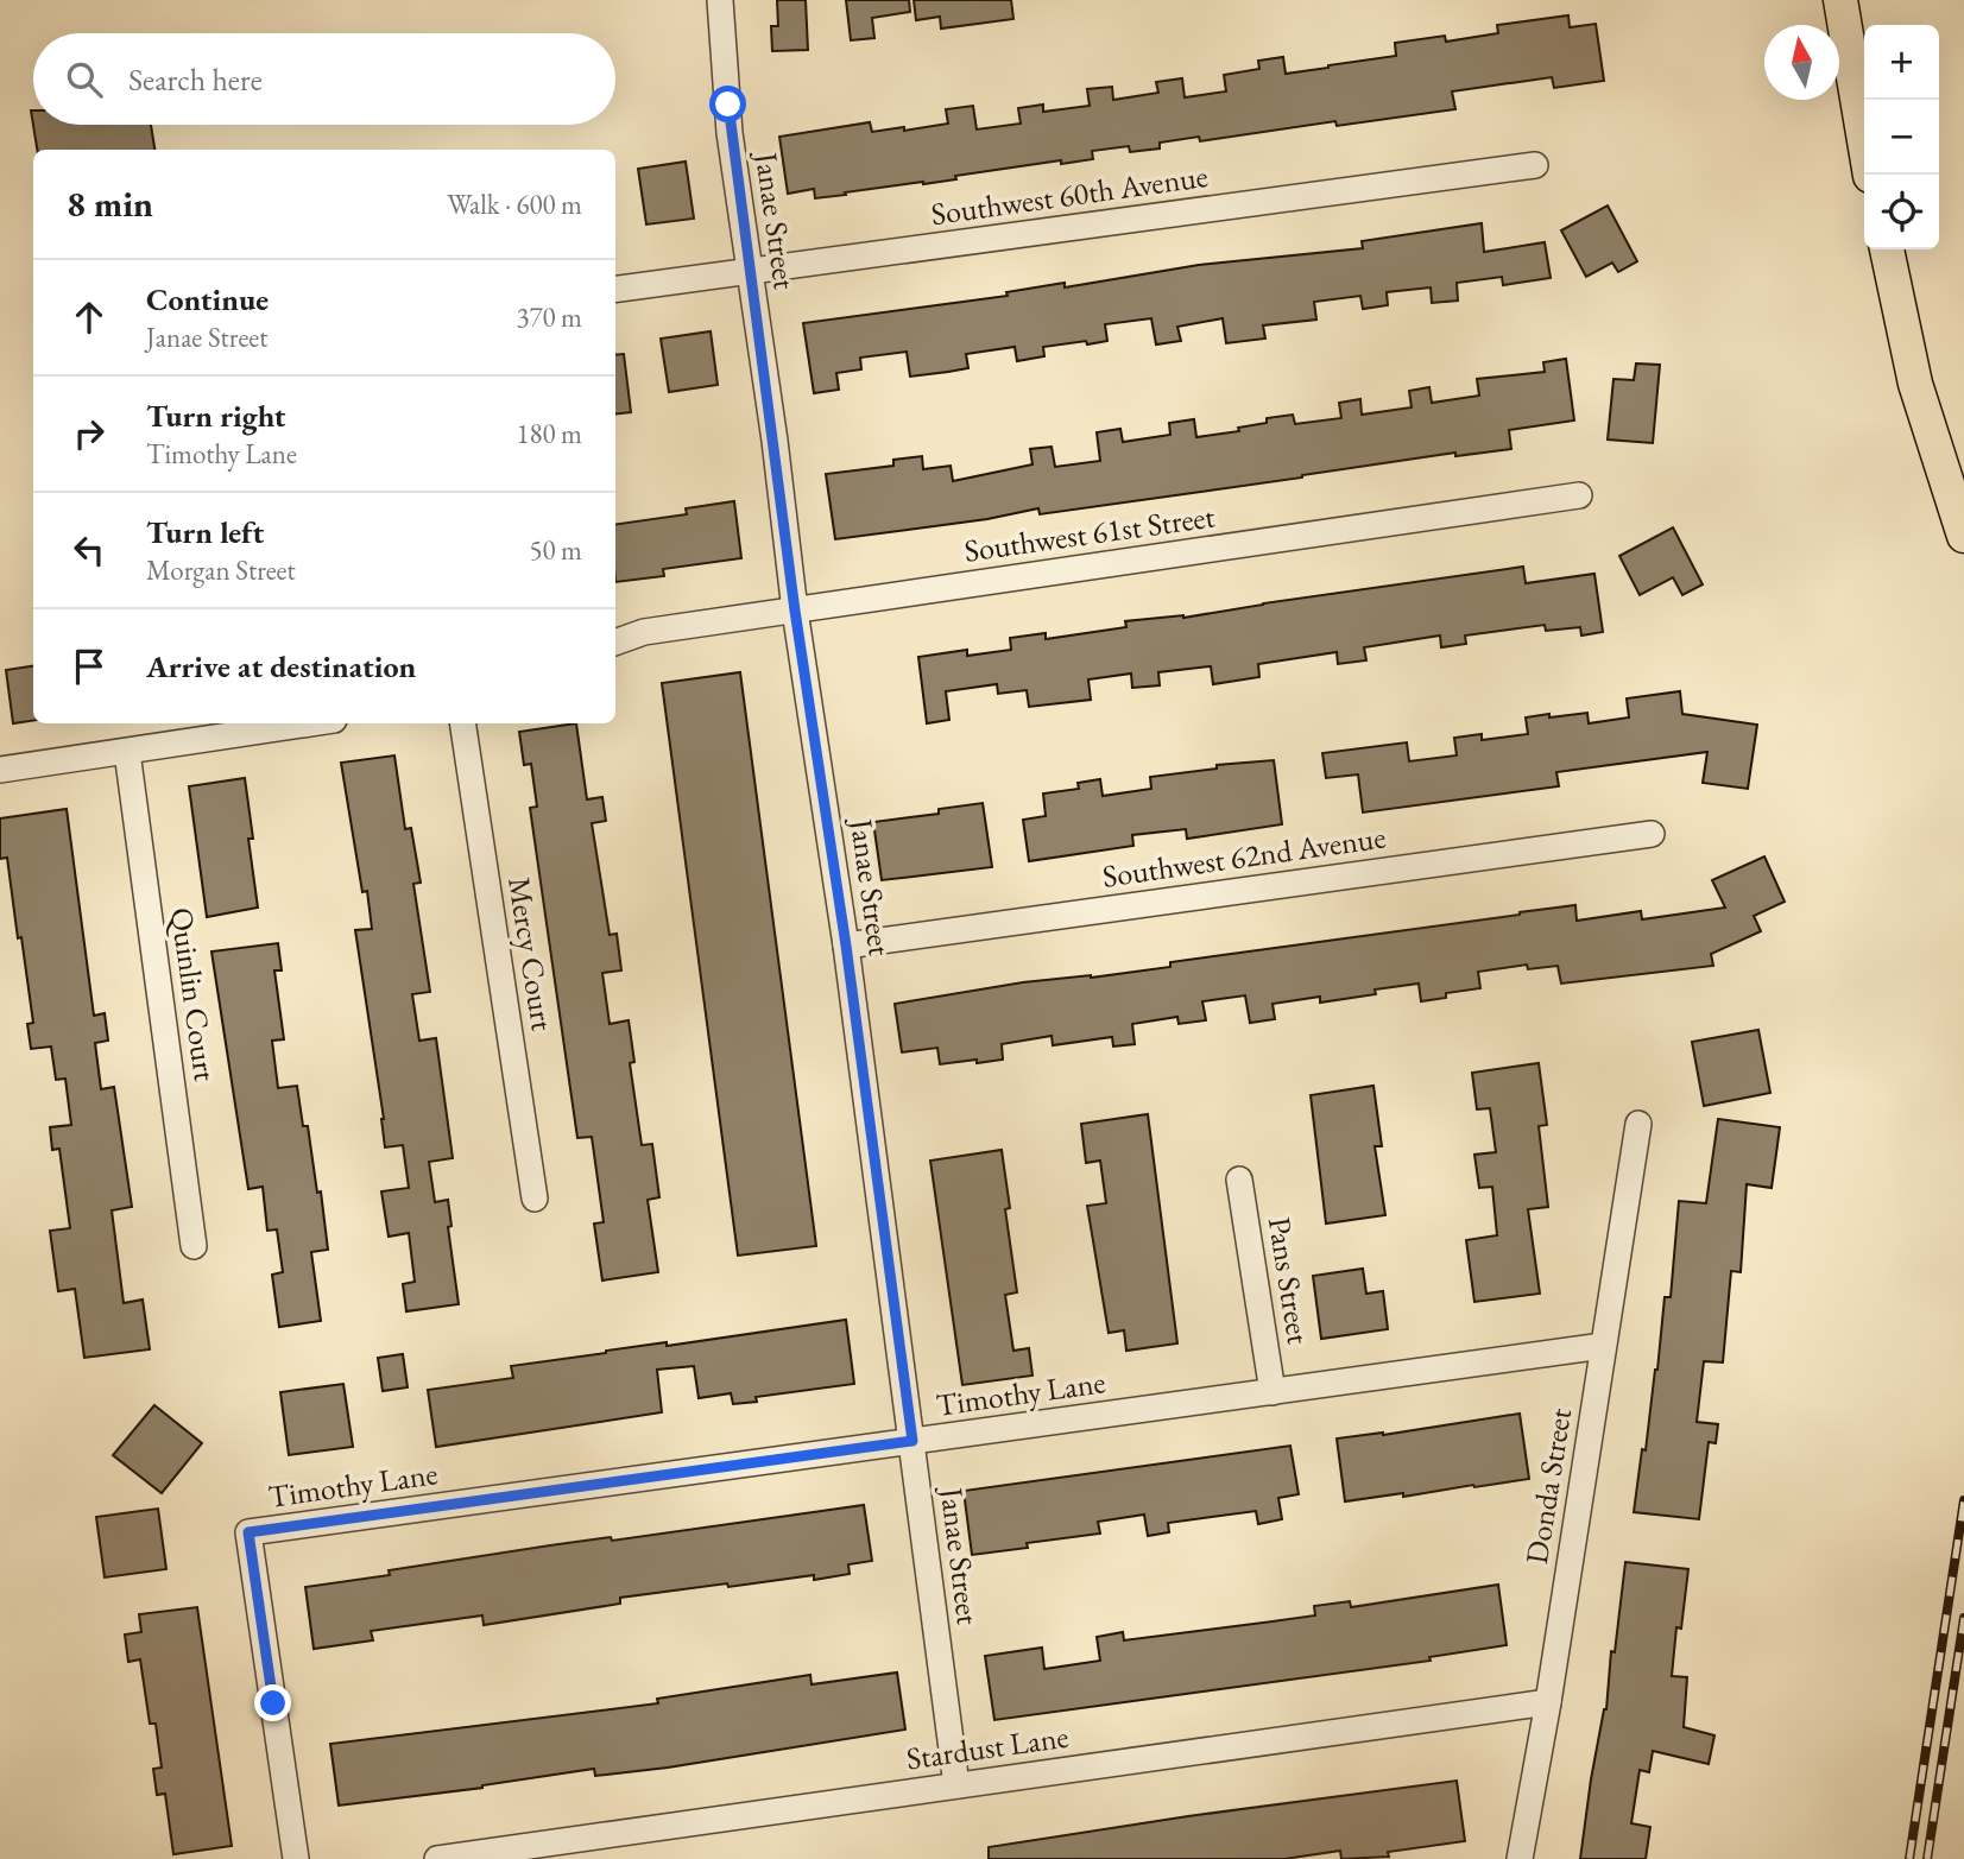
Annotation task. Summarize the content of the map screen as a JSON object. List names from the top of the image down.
{
  "streets": {
    "street": [
      "Southwest 60th Avenue",
      "Janae Street",
      "Southwest 61st Street",
      "Southwest 62nd Avenue",
      "Mercy Court",
      "Quinlin Court",
      "Pans Street",
      "Timothy Lane",
      "Donda Street",
      "Stardust Lane"
    ]
  },
  "crossings": [
    ["Southwest 60th Avenue", "Janae Street"],
    ["Janae Street", "Southwest 61st Street"],
    ["Janae Street", "Southwest 62nd Avenue"],
    ["Janae Street", "Timothy Lane"],
    ["Janae Street", "Stardust Lane"],
    ["Pans Street", "Timothy Lane"],
    ["Timothy Lane", "Donda Street"],
    ["Donda Street", "Stardust Lane"]
  ],
  "north": "top",
  "page": {
    "map_buttons": ["+", "−"],
    "search": "Search here",
    "heading": ["8 min", "Walk · 600 m"],
    "list": [
      ["Continue", "Janae Street", "370 m"],
      ["Turn right", "Timothy Lane", "180 m"],
      ["Turn left", "Morgan Street", "50 m"],
      "Arrive at destination"
    ]
  }
}
